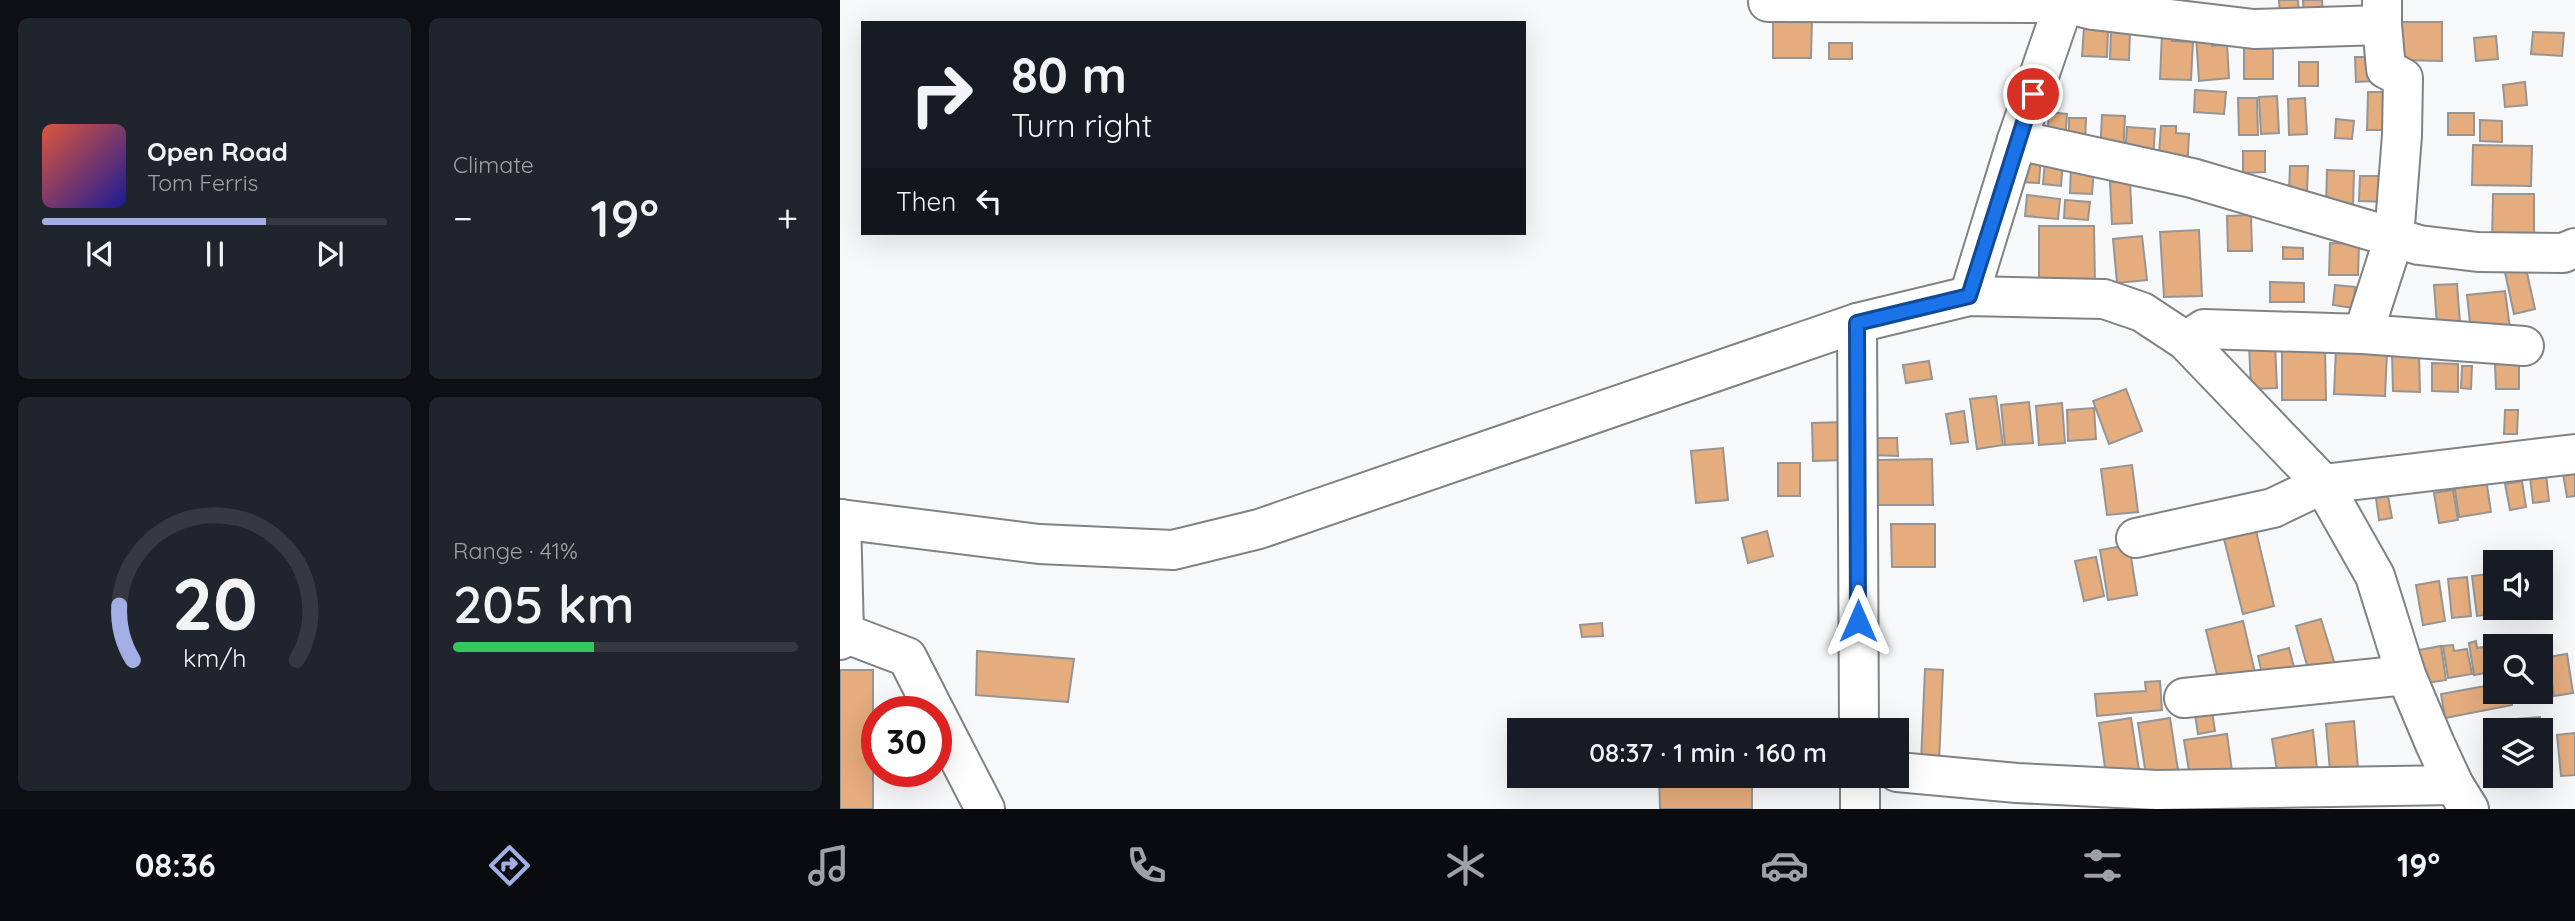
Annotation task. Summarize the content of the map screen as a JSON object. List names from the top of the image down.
{
  "page": {
    "tile": [
      "Climate",
      ["Range · 41%", "205 km"]
    ],
    "turn": ["80 m", "Turn right"],
    "song": ["Open Road", "Tom Ferris"],
    "then": "Then",
    "heat": ["−", "19°", "+"],
    "limit": "30",
    "trip": "08:37 · 1 min · 160 m",
    "tabs": ["08:36", "19°"],
    "gauge": ["20", "km/h"]
  }
}
